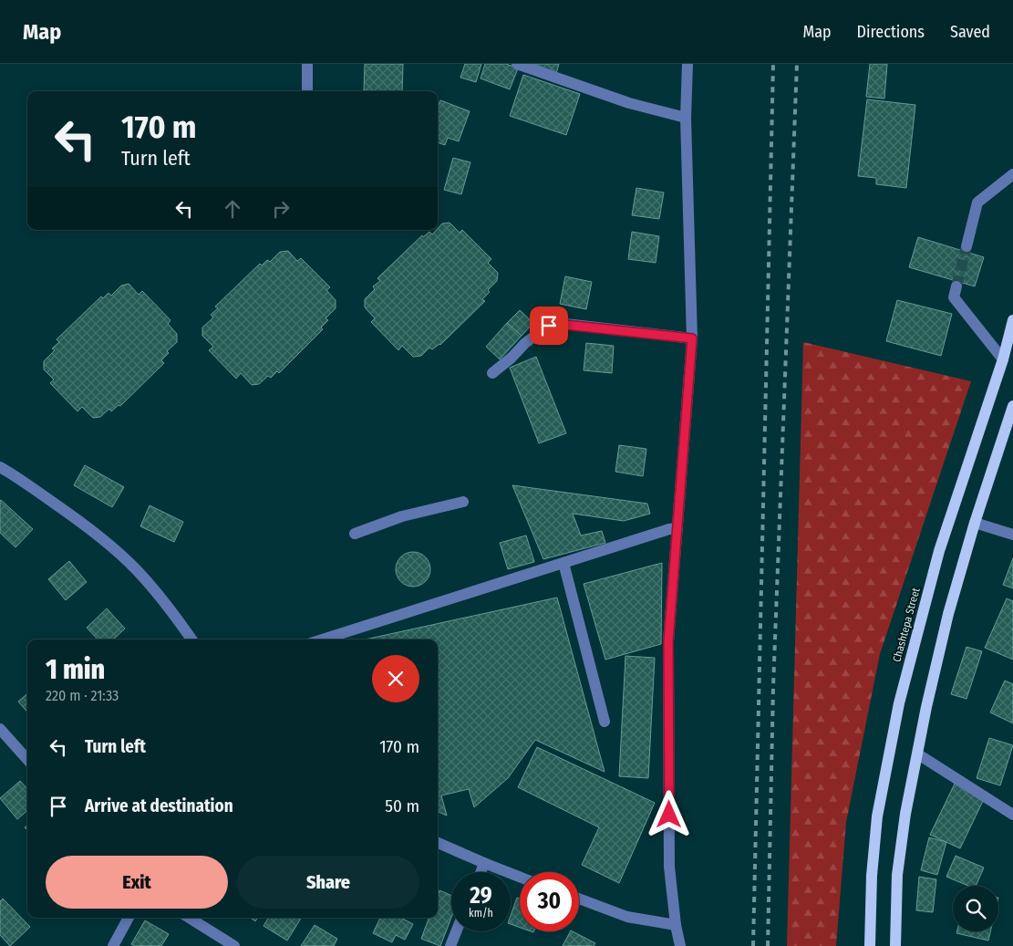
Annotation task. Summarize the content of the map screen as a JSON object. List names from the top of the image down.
{
  "streets": {
    "main road": ["Chashtepa Street"]
  },
  "page": {
    "header": "Map",
    "nav": ["Map", "Directions", "Saved"],
    "turn": ["170 m", "Turn left"],
    "heading": ["1 min", "220 m · 21:33"],
    "list": [
      {
        "name": "Turn left",
        "value": "170 m"
      },
      {
        "name": "Arrive at destination",
        "value": "50 m"
      }
    ],
    "buttons": ["Exit", "Share"],
    "speed": "29 km/h",
    "limit": "30"
  }
}
